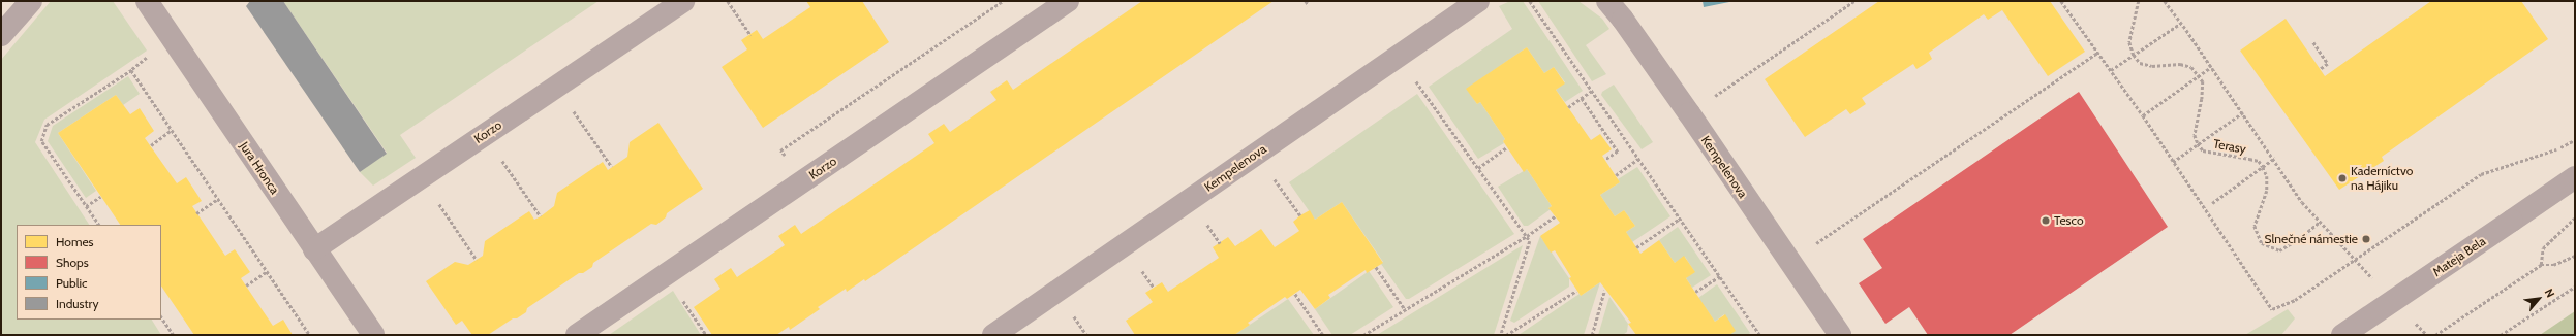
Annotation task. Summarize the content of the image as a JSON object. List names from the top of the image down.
{
  "streets": {
    "street": [
      "Korzo",
      "Kempelenova",
      "Jura Hronca",
      "Mateja Bela"
    ],
    "path": ["Terasy"]
  },
  "crossings": [
    ["Korzo", "Jura Hronca"]
  ],
  "places": ["Kaderníctvo na Hájiku", "Tesco", "Slnečné námestie"],
  "legend": [
    "Homes",
    "Shops",
    "Public",
    "Industry"
  ],
  "north": "top right"
}
